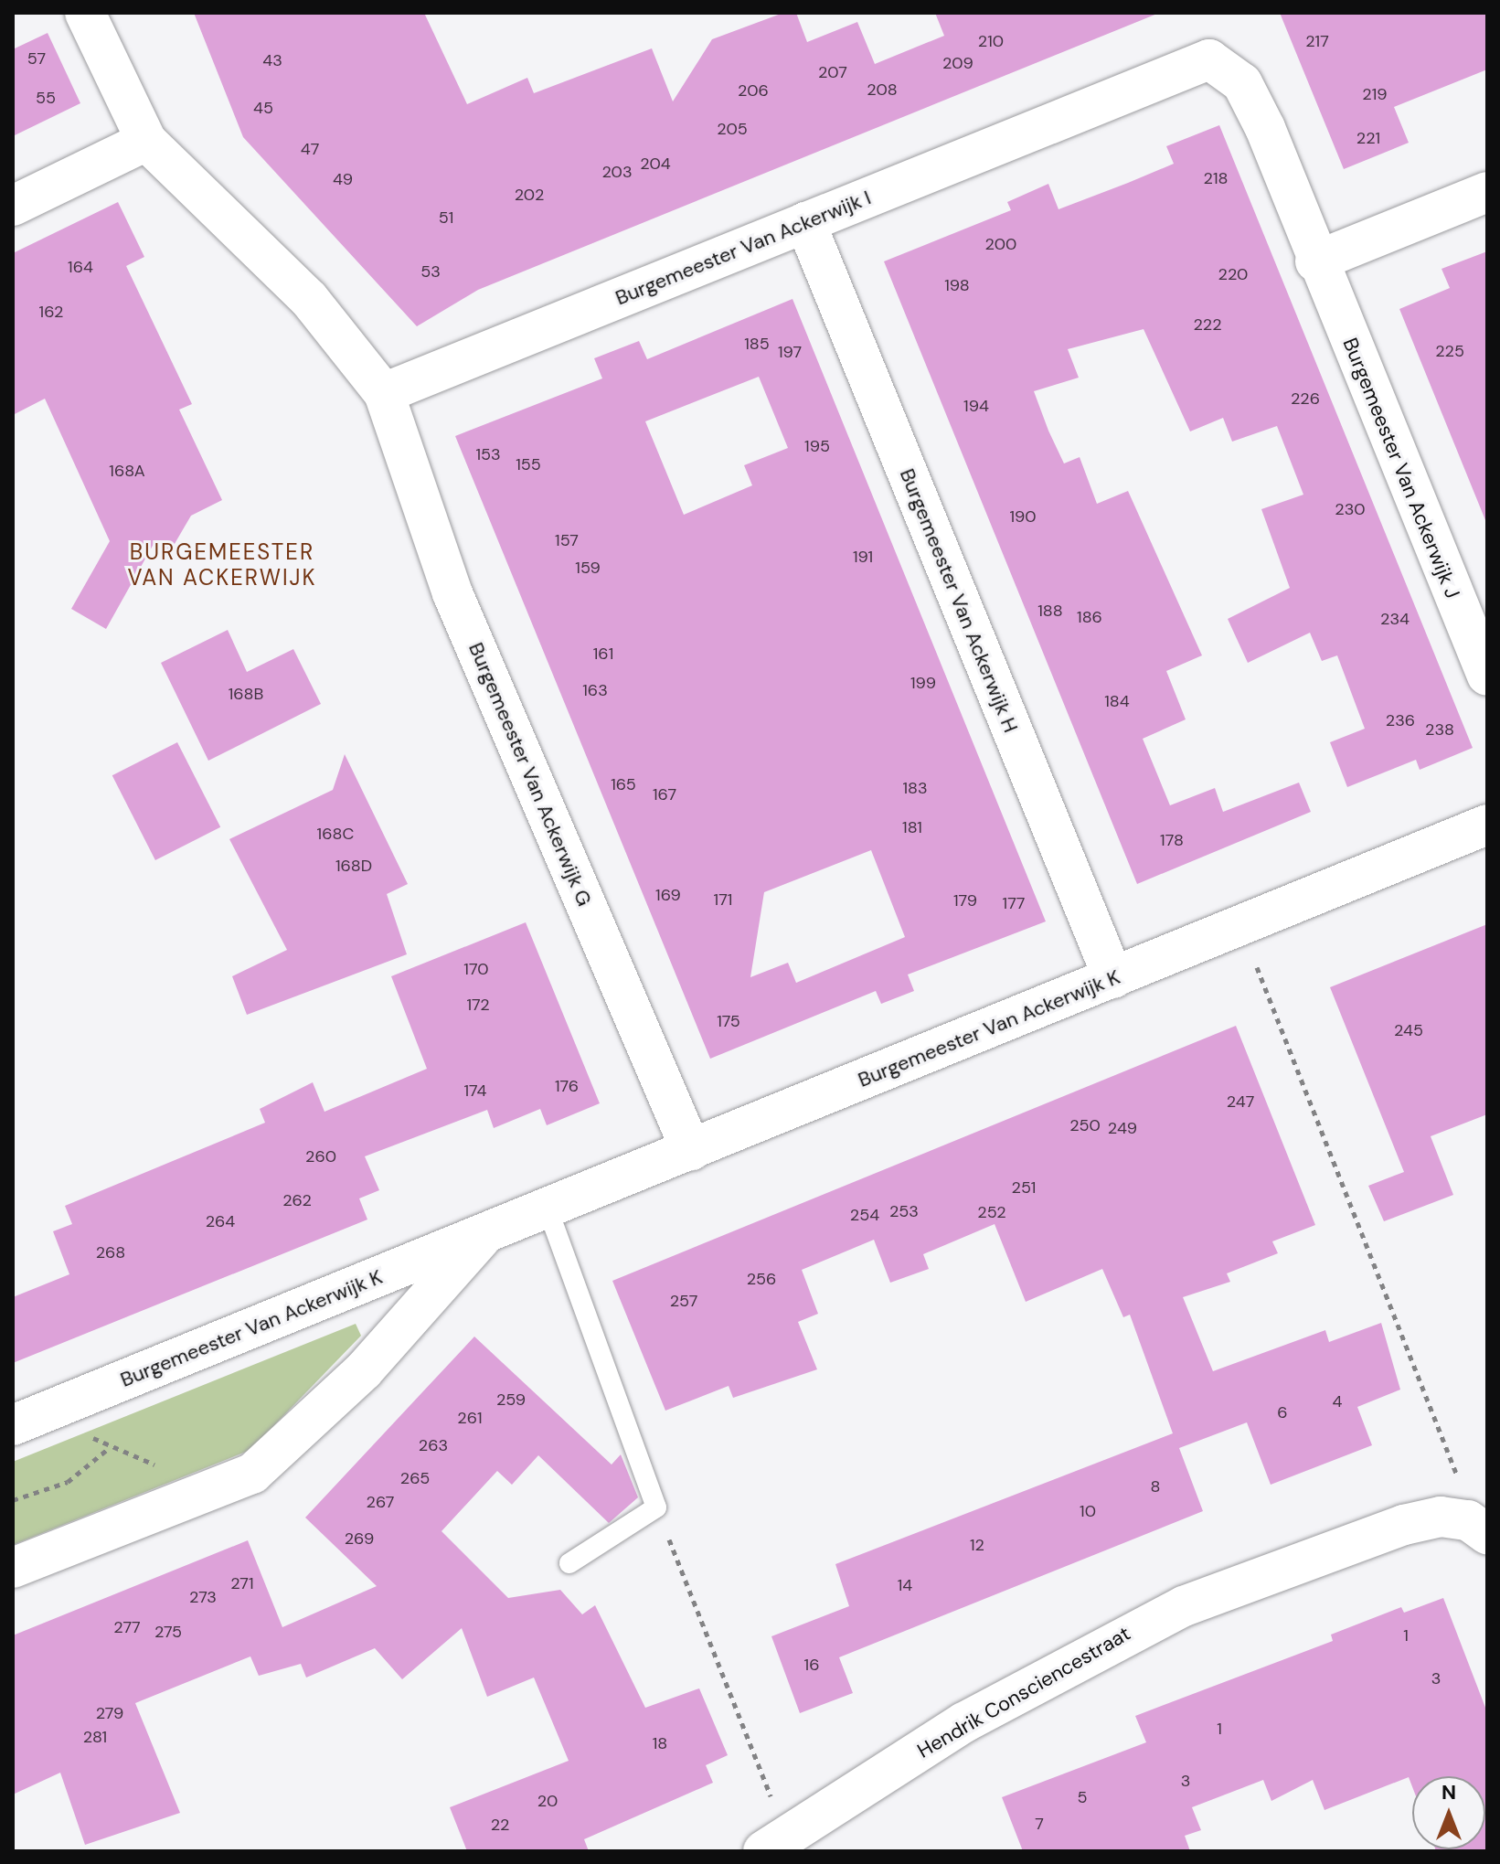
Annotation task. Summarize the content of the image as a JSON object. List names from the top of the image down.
{
  "streets": {
    "street": [
      "Burgemeester Van Ackerwijk I",
      "Burgemeester Van Ackerwijk J",
      "Burgemeester Van Ackerwijk H",
      "Burgemeester Van Ackerwijk G",
      "Burgemeester Van Ackerwijk K",
      "Hendrik Consciencestraat"
    ]
  },
  "crossings": [
    ["Burgemeester Van Ackerwijk I", "Burgemeester Van Ackerwijk J"],
    ["Burgemeester Van Ackerwijk I", "Burgemeester Van Ackerwijk H"],
    ["Burgemeester Van Ackerwijk I", "Burgemeester Van Ackerwijk G"],
    ["Burgemeester Van Ackerwijk H", "Burgemeester Van Ackerwijk K"],
    ["Burgemeester Van Ackerwijk G", "Burgemeester Van Ackerwijk K"]
  ],
  "districts": ["BURGEMEESTER VAN ACKERWIJK"],
  "house_numbers": [
    "210",
    "217",
    "57",
    "43",
    "209",
    "207",
    "208",
    "206",
    "219",
    "55",
    "45",
    "205",
    "221",
    "47",
    "204",
    "203",
    "218",
    "49",
    "202",
    "51",
    "200",
    "164",
    "53",
    "220",
    "198",
    "162",
    "222",
    "185",
    "225",
    "197",
    "226",
    "194",
    "195",
    "153",
    "155",
    "168A",
    "230",
    "190",
    "157",
    "191",
    "159",
    "188",
    "186",
    "234",
    "161",
    "199",
    "163",
    "168B",
    "184",
    "236",
    "238",
    "165",
    "183",
    "167",
    "181",
    "168C",
    "178",
    "168D",
    "169",
    "171",
    "179",
    "177",
    "170",
    "172",
    "175",
    "245",
    "176",
    "174",
    "247",
    "250",
    "249",
    "260",
    "251",
    "262",
    "253",
    "252",
    "254",
    "264",
    "268",
    "256",
    "257",
    "259",
    "4",
    "6",
    "261",
    "263",
    "265",
    "8",
    "267",
    "10",
    "269",
    "12",
    "271",
    "14",
    "273",
    "277",
    "275",
    "1",
    "16",
    "3",
    "279",
    "1",
    "281",
    "18",
    "3",
    "5",
    "20",
    "7",
    "22"
  ],
  "north": "top"
}
